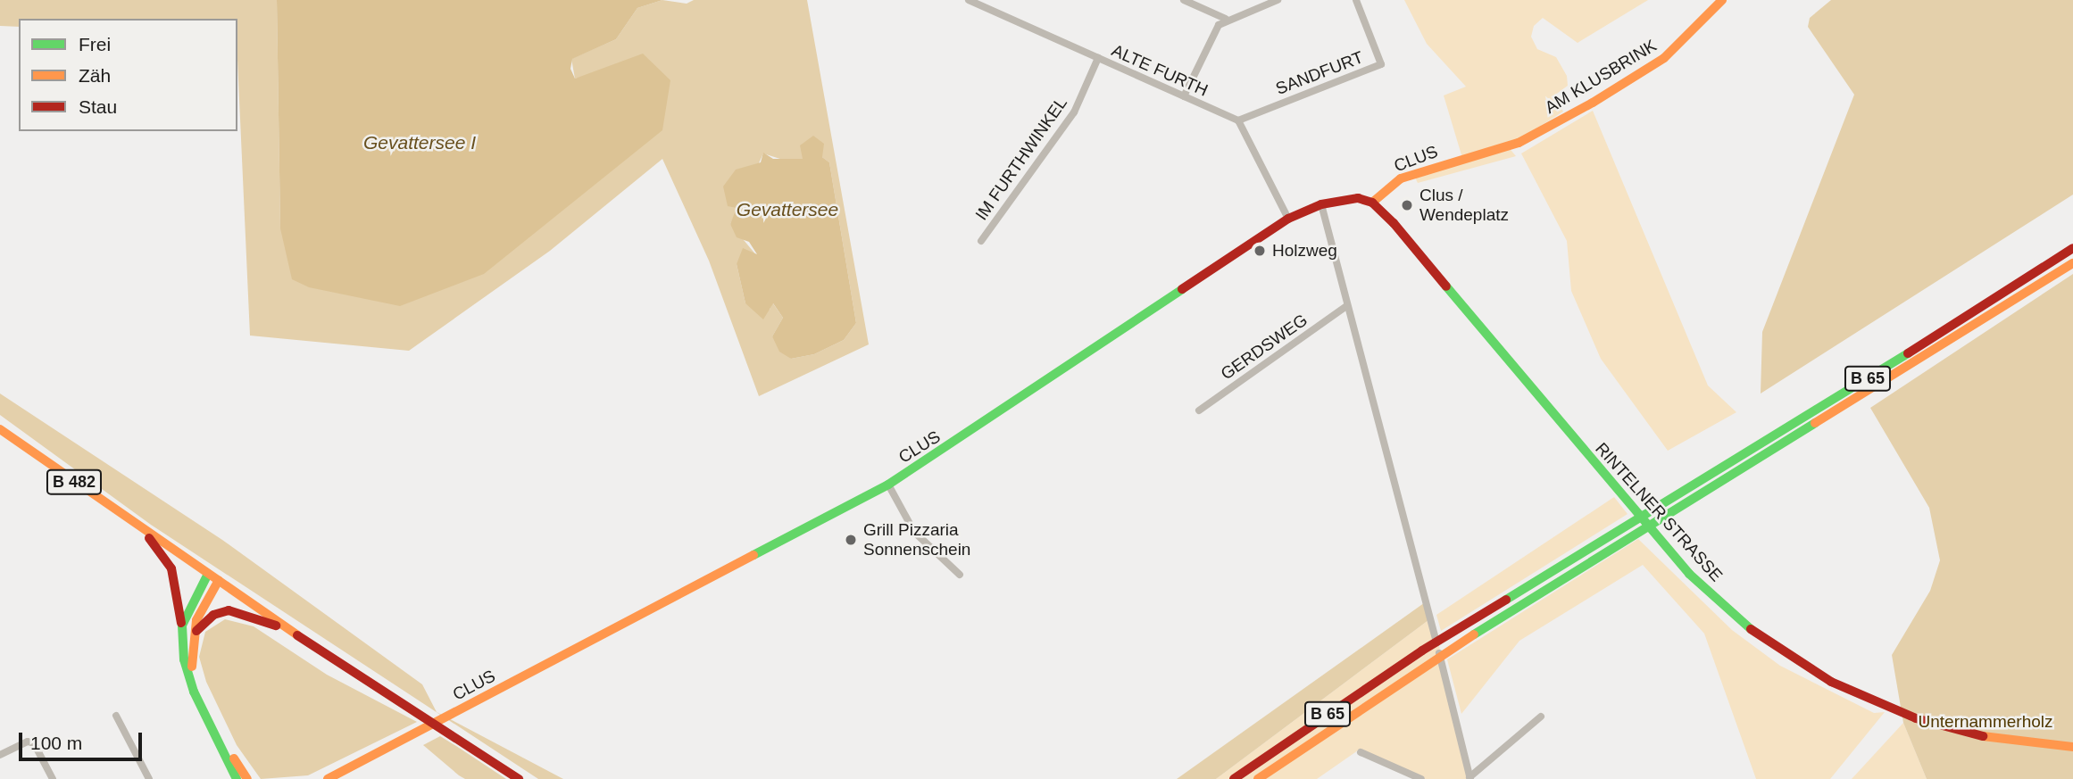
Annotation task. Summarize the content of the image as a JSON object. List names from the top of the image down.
{
  "streets": {
    "main road": [
      "AM KLUSBRINK",
      "CLUS",
      "B 65",
      "B 482",
      "RINTELNER STRASSE"
    ],
    "street": [
      "ALTE FURTH",
      "SANDFURT",
      "IM FURTHWINKEL",
      "GERDSWEG"
    ]
  },
  "crossings": [
    ["ALTE FURTH", "SANDFURT"],
    ["ALTE FURTH", "IM FURTHWINKEL"],
    ["AM KLUSBRINK", "CLUS"],
    ["CLUS", "RINTELNER STRASSE"]
  ],
  "water": ["Gevattersee I", "Gevattersee"],
  "parks": ["Unternammerholz"],
  "places": ["Clus / Wendeplatz", "Holzweg", "Grill Pizzaria Sonnenschein"],
  "legend": ["Frei", "Zäh", "Stau"],
  "scale_bar": "100 m"
}
